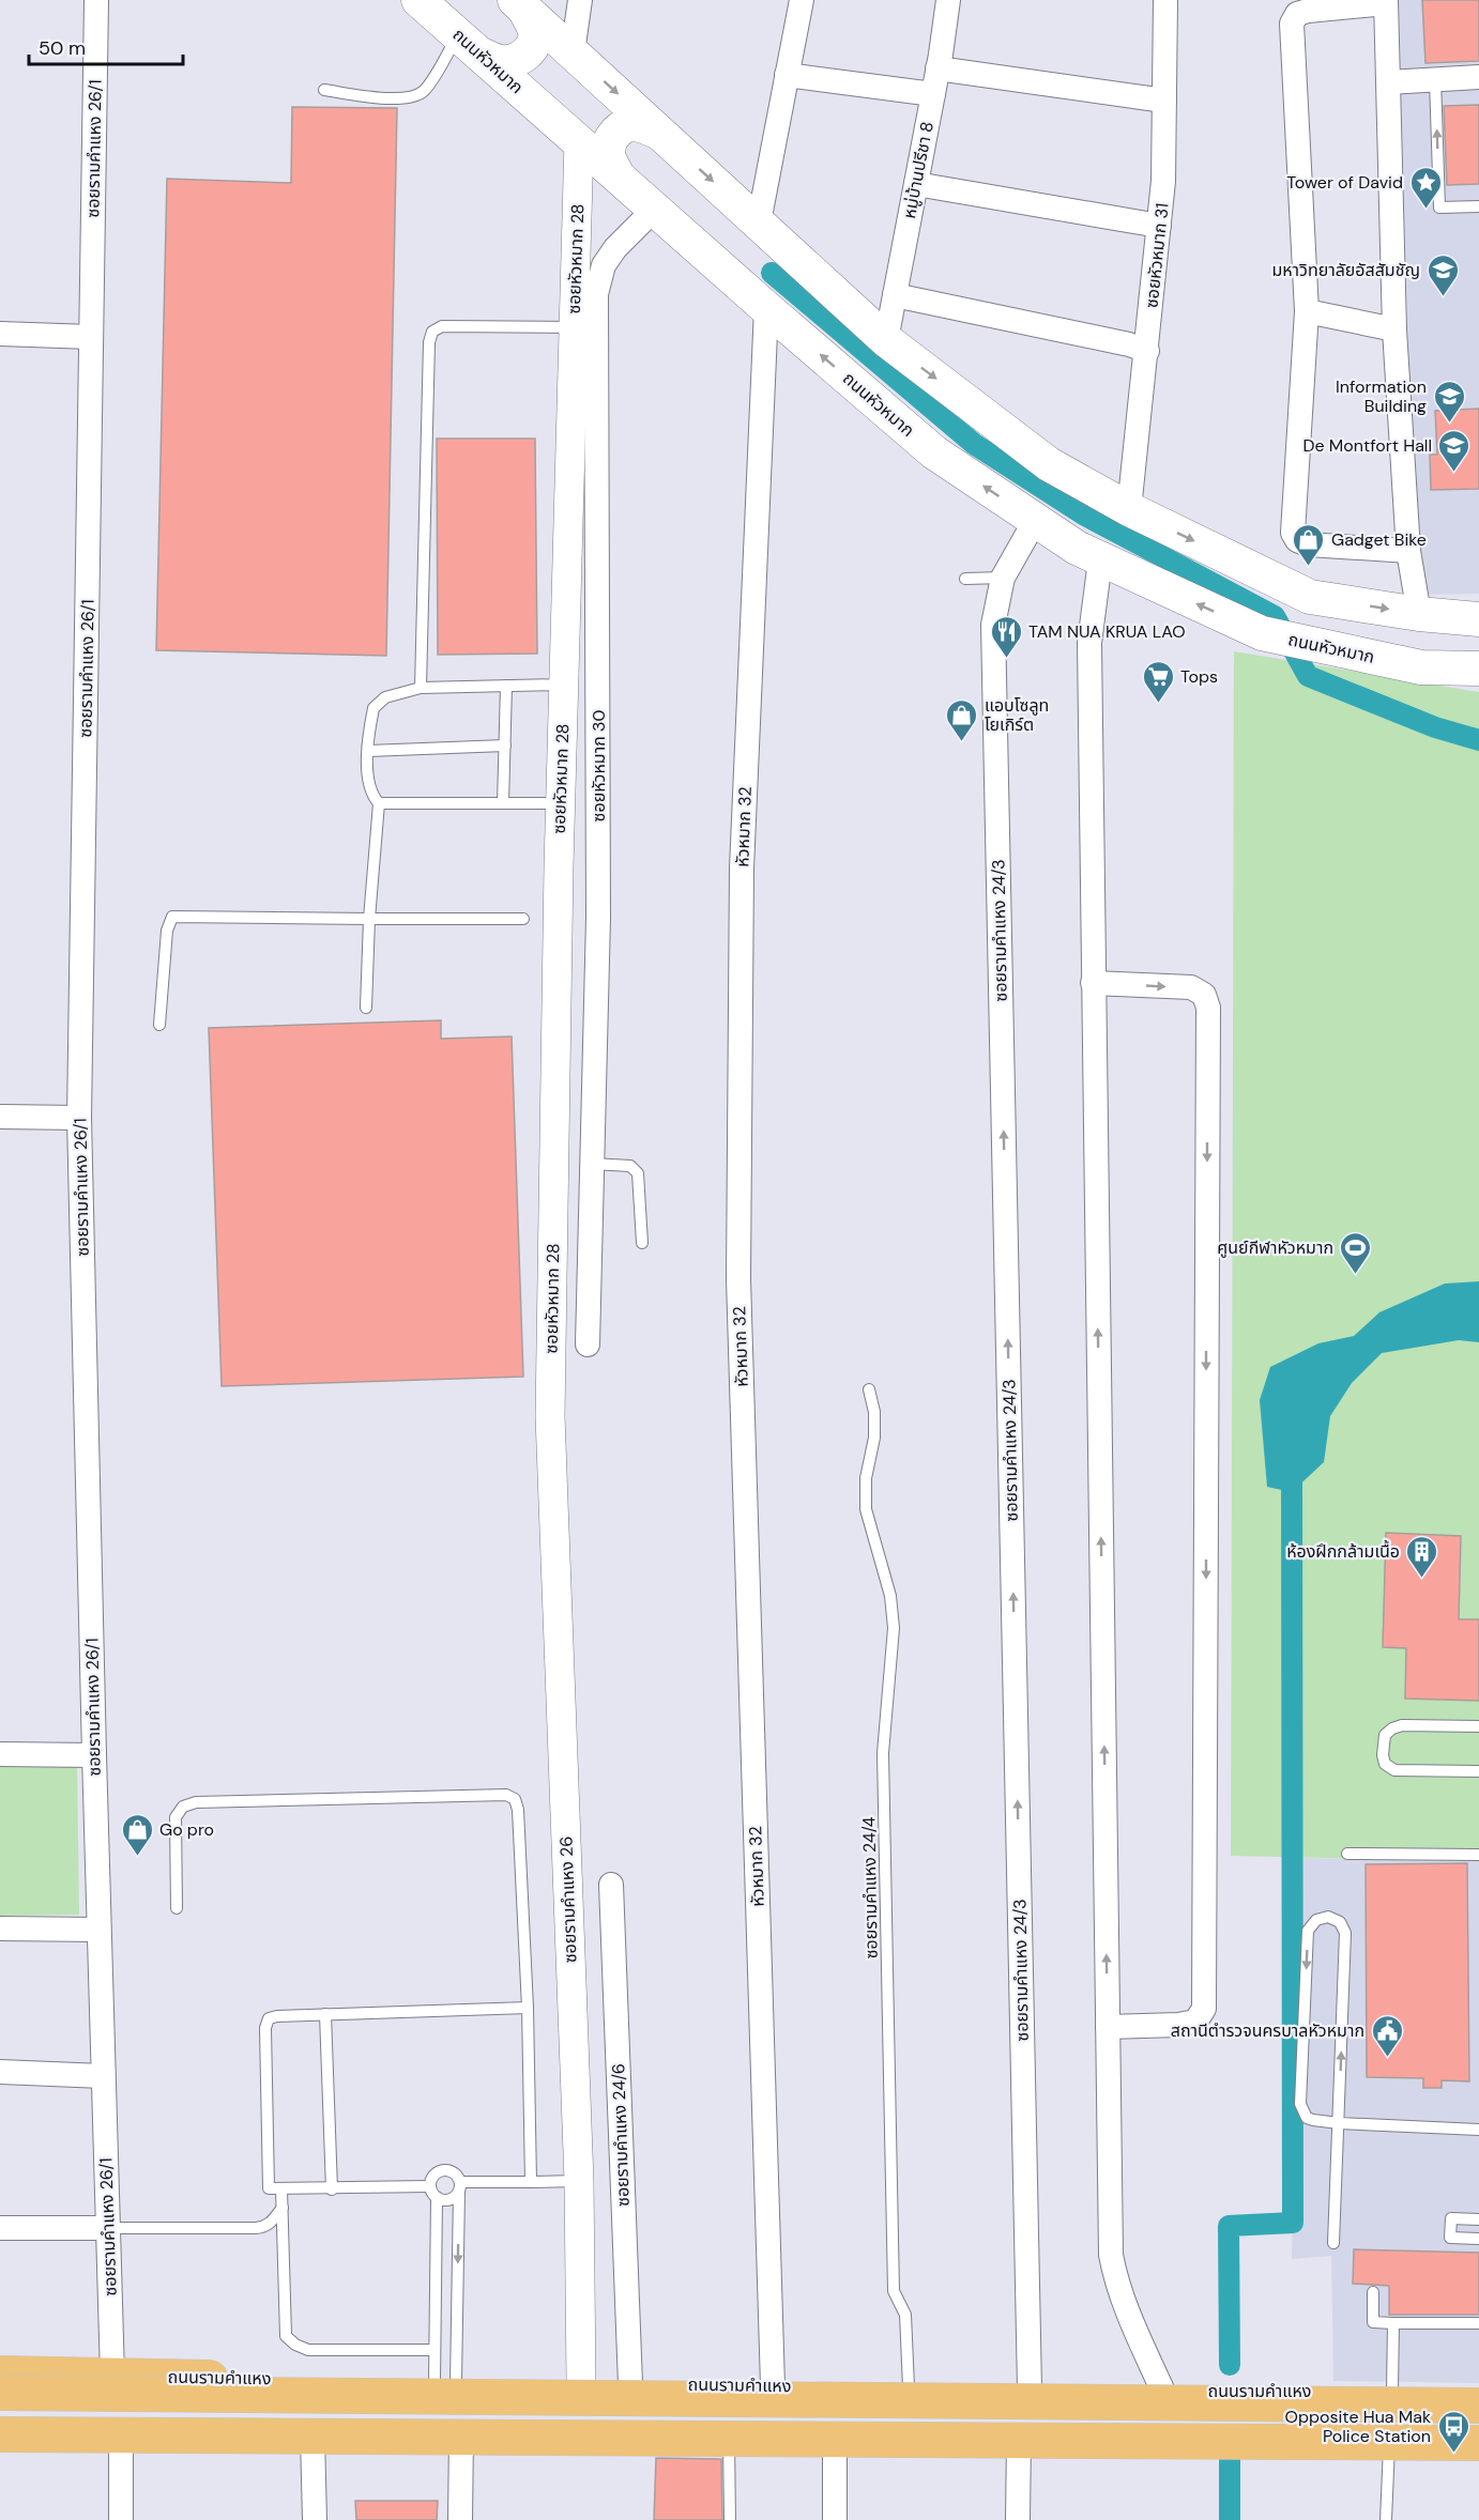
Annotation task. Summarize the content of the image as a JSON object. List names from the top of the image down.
{
  "streets": {
    "main road": ["ถนนหัวหมาก", "ถนนรามคำแหง"],
    "street": [
      "ซอยรามคำแหง 26/1",
      "หมู่บ้านปรีชา 8",
      "ซอยหัวหมาก 31",
      "ซอยหัวหมาก 28",
      "ซอยหัวหมาก 30",
      "หัวหมาก 32",
      "ซอยรามคำแหง 24/3",
      "ซอยรามคำแหง 26",
      "ซอยรามคำแหง 24/6"
    ],
    "lane": ["ซอยรามคำแหง 24/4"]
  },
  "crossings": [
    ["ถนนหัวหมาก", "ซอยหัวหมาก 28"],
    ["ถนนหัวหมาก", "ซอยหัวหมาก 30"],
    ["ถนนหัวหมาก", "หัวหมาก 32"],
    ["ถนนหัวหมาก", "ซอยรามคำแหง 24/3"],
    ["ซอยรามคำแหง 26/1", "ถนนรามคำแหง"],
    ["ซอยหัวหมาก 28", "ซอยรามคำแหง 26"],
    ["หัวหมาก 32", "ถนนรามคำแหง"],
    ["ซอยรามคำแหง 24/3", "ถนนรามคำแหง"],
    ["ซอยรามคำแหง 24/4", "ถนนรามคำแหง"],
    ["ซอยรามคำแหง 26", "ถนนรามคำแหง"],
    ["ซอยรามคำแหง 24/6", "ถนนรามคำแหง"]
  ],
  "places": {
    "place": ["Tower of David"],
    "school or university": ["มหาวิทยาลัยอัสสัมชัญ", "Information Building", "De Montfort Hall"],
    "shop": ["Gadget Bike", "แอบโซลูท โยเกิร์ต", "Go pro"],
    "restaurant": ["TAM NUA KRUA LAO"],
    "supermarket": ["Tops"],
    "sports": ["ศูนย์กีฬาหัวหมาก"],
    "building": ["ห้องฝึกกล้ามเนื้อ"],
    "public building": ["สถานีตำรวจนครบาลหัวหมาก"],
    "bus stop": ["Opposite Hua Mak Police Station"]
  },
  "scale_bar": "50 m"
}
